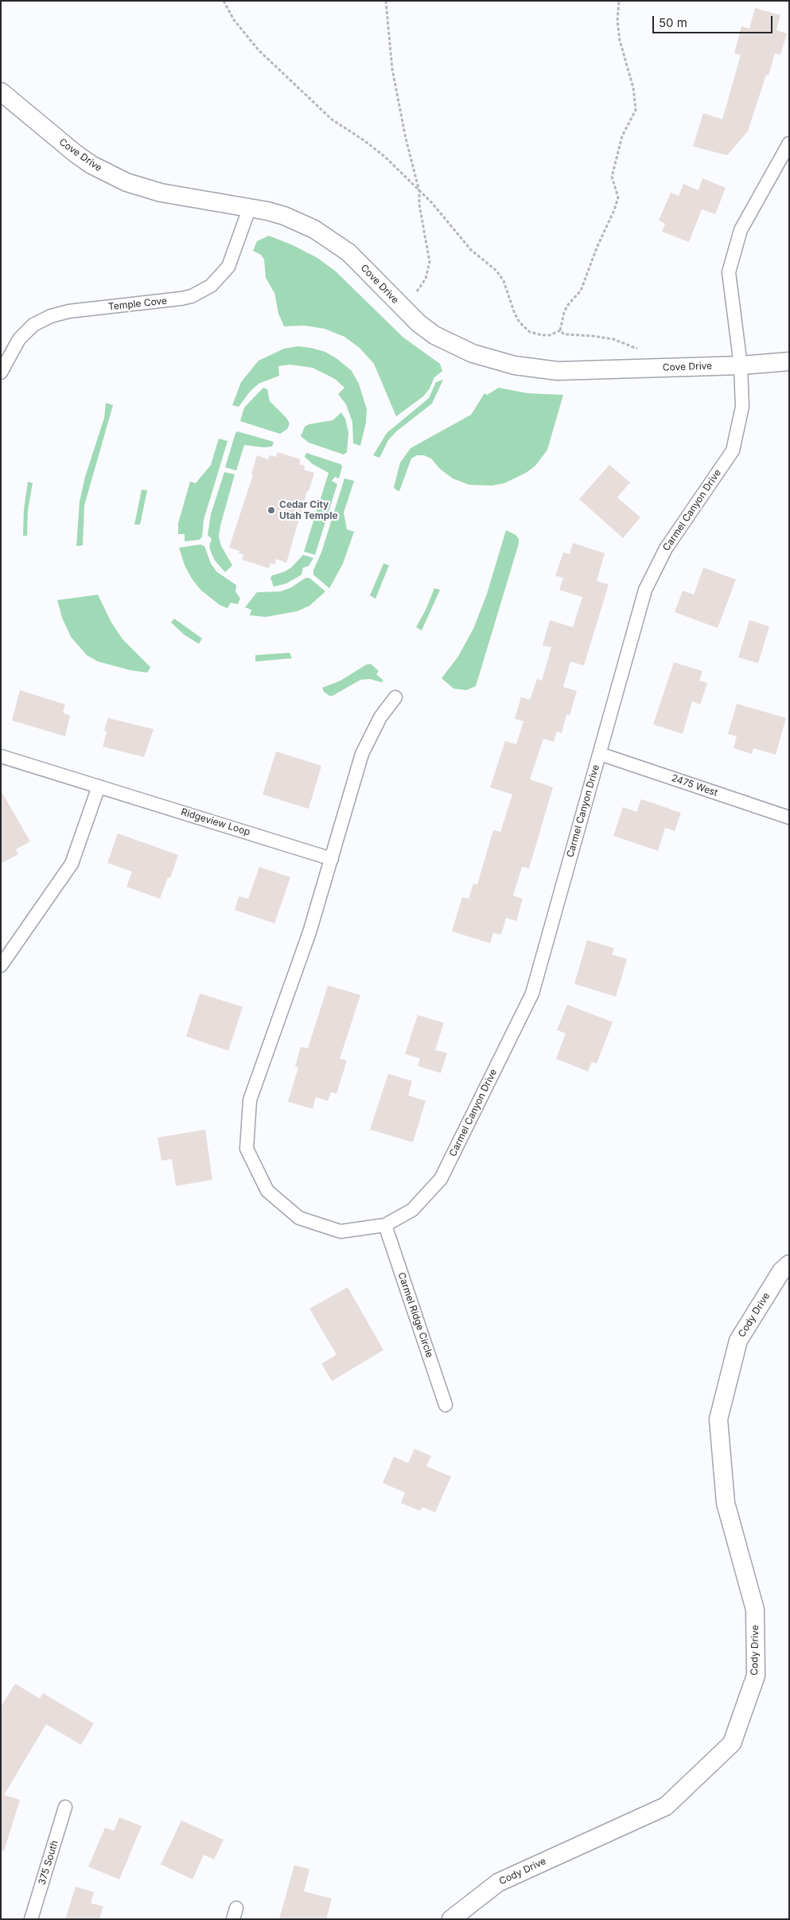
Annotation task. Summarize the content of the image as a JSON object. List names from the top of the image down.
{
  "streets": {
    "main road": ["Cove Drive", "Cody Drive"],
    "street": [
      "Temple Cove",
      "Carmel Canyon Drive",
      "2475 West",
      "Ridgeview Loop",
      "Carmel Ridge Circle",
      "375 South"
    ]
  },
  "crossings": [
    ["Cove Drive", "Temple Cove"],
    ["Cove Drive", "Carmel Canyon Drive"],
    ["Carmel Canyon Drive", "2475 West"],
    ["Carmel Canyon Drive", "Ridgeview Loop"],
    ["Carmel Canyon Drive", "Carmel Ridge Circle"]
  ],
  "places": ["Cedar City Utah Temple"],
  "scale_bar": "50 m"
}
